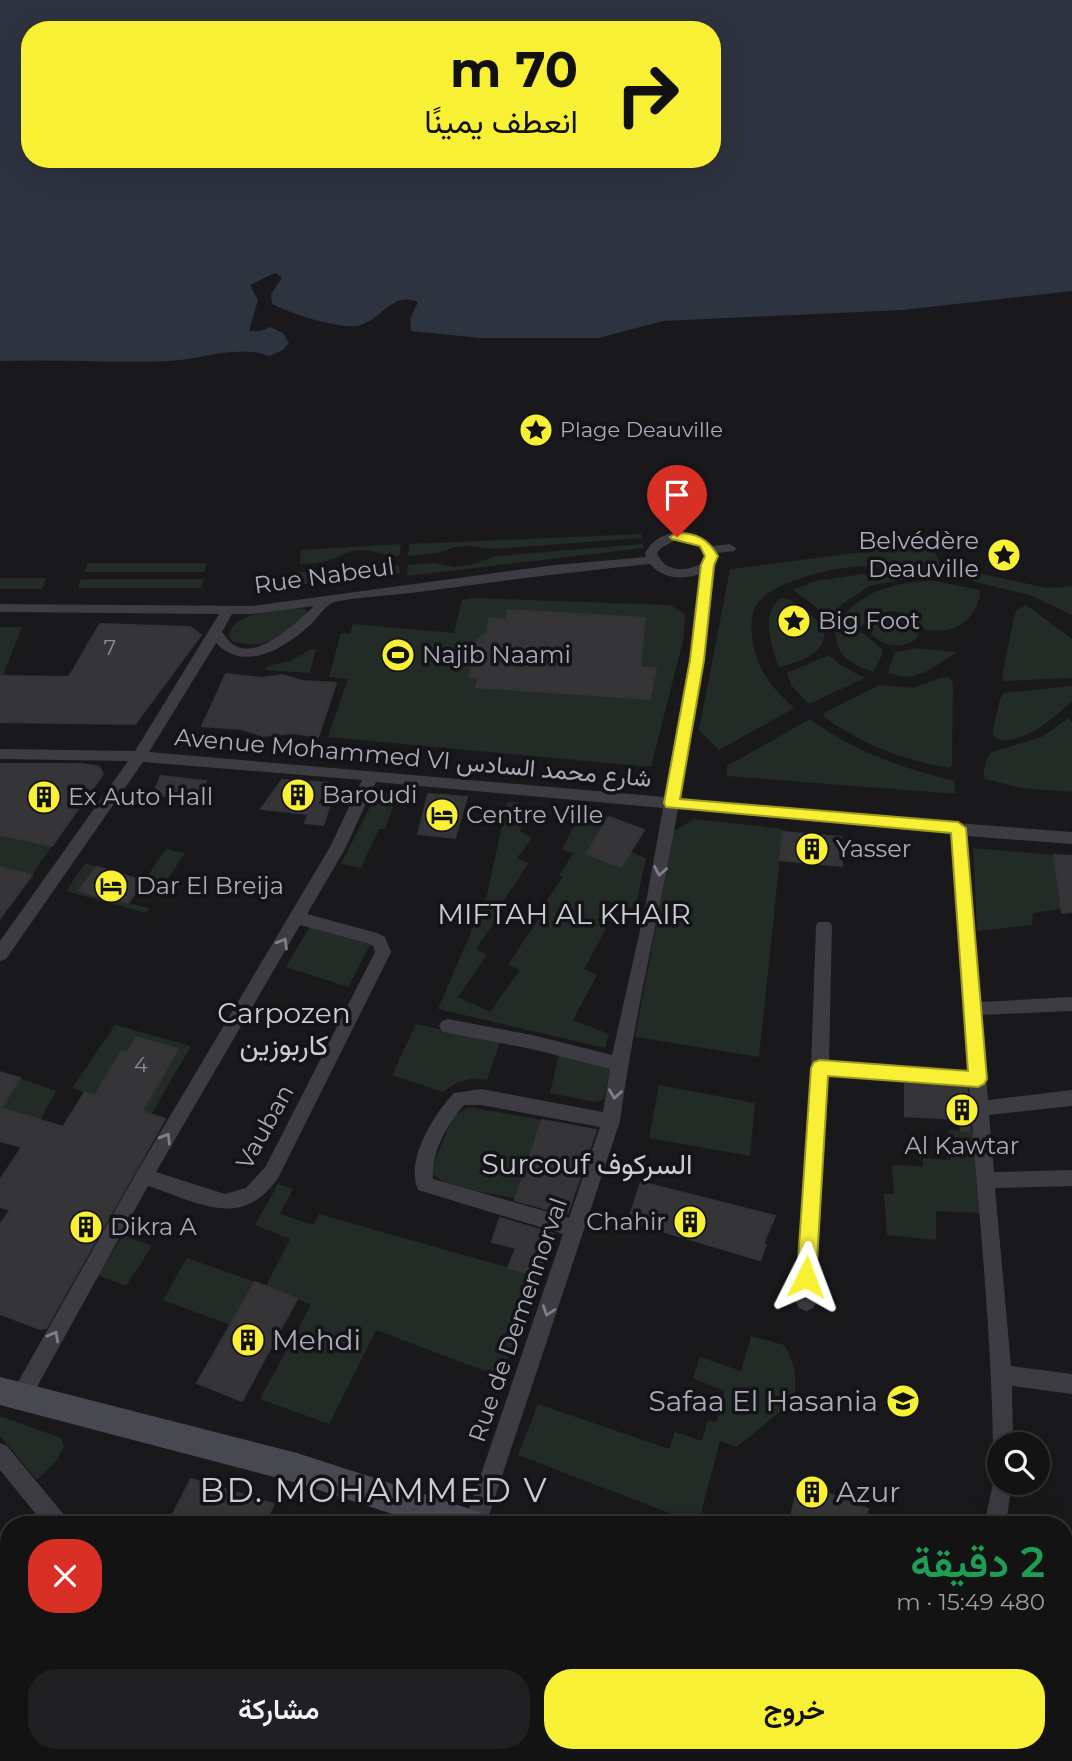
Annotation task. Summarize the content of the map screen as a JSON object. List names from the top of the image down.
{
  "streets": {
    "street": [
      "Rue Nabeul",
      "Avenue Mohammed VI شارع محمد السادس",
      "Vauban",
      "Rue de Demennorval"
    ]
  },
  "crossings": [
    ["Rue Nabeul", "Rue de Demennorval"],
    ["Avenue Mohammed VI شارع محمد السادس", "Rue de Demennorval"]
  ],
  "one_way": ["Rue de Demennorval"],
  "districts": [
    "MIFTAH AL KHAIR",
    "Carpozen كاربوزين",
    "Surcouf السركوف",
    "BD. MOHAMMED V"
  ],
  "places": {
    "place": ["Plage Deauville", "Belvédère Deauville", "Big Foot"],
    "sports": ["Najib Naami"],
    "building": [
      "Baroudi",
      "Ex Auto Hall",
      "Yasser",
      "Al Kawtar",
      "Chahir",
      "Dikra A",
      "Mehdi",
      "Azur"
    ],
    "hotel": ["Centre Ville", "Dar El Breija"],
    "school or university": ["Safaa El Hasania"]
  },
  "house_numbers": ["7", "4"],
  "page": {
    "turn": ["70 m", "انعطف يمينًا"],
    "heading": ["2 دقيقة", "480 m · 15:49"],
    "buttons": ["خروج", "مشاركة"]
  }
}
